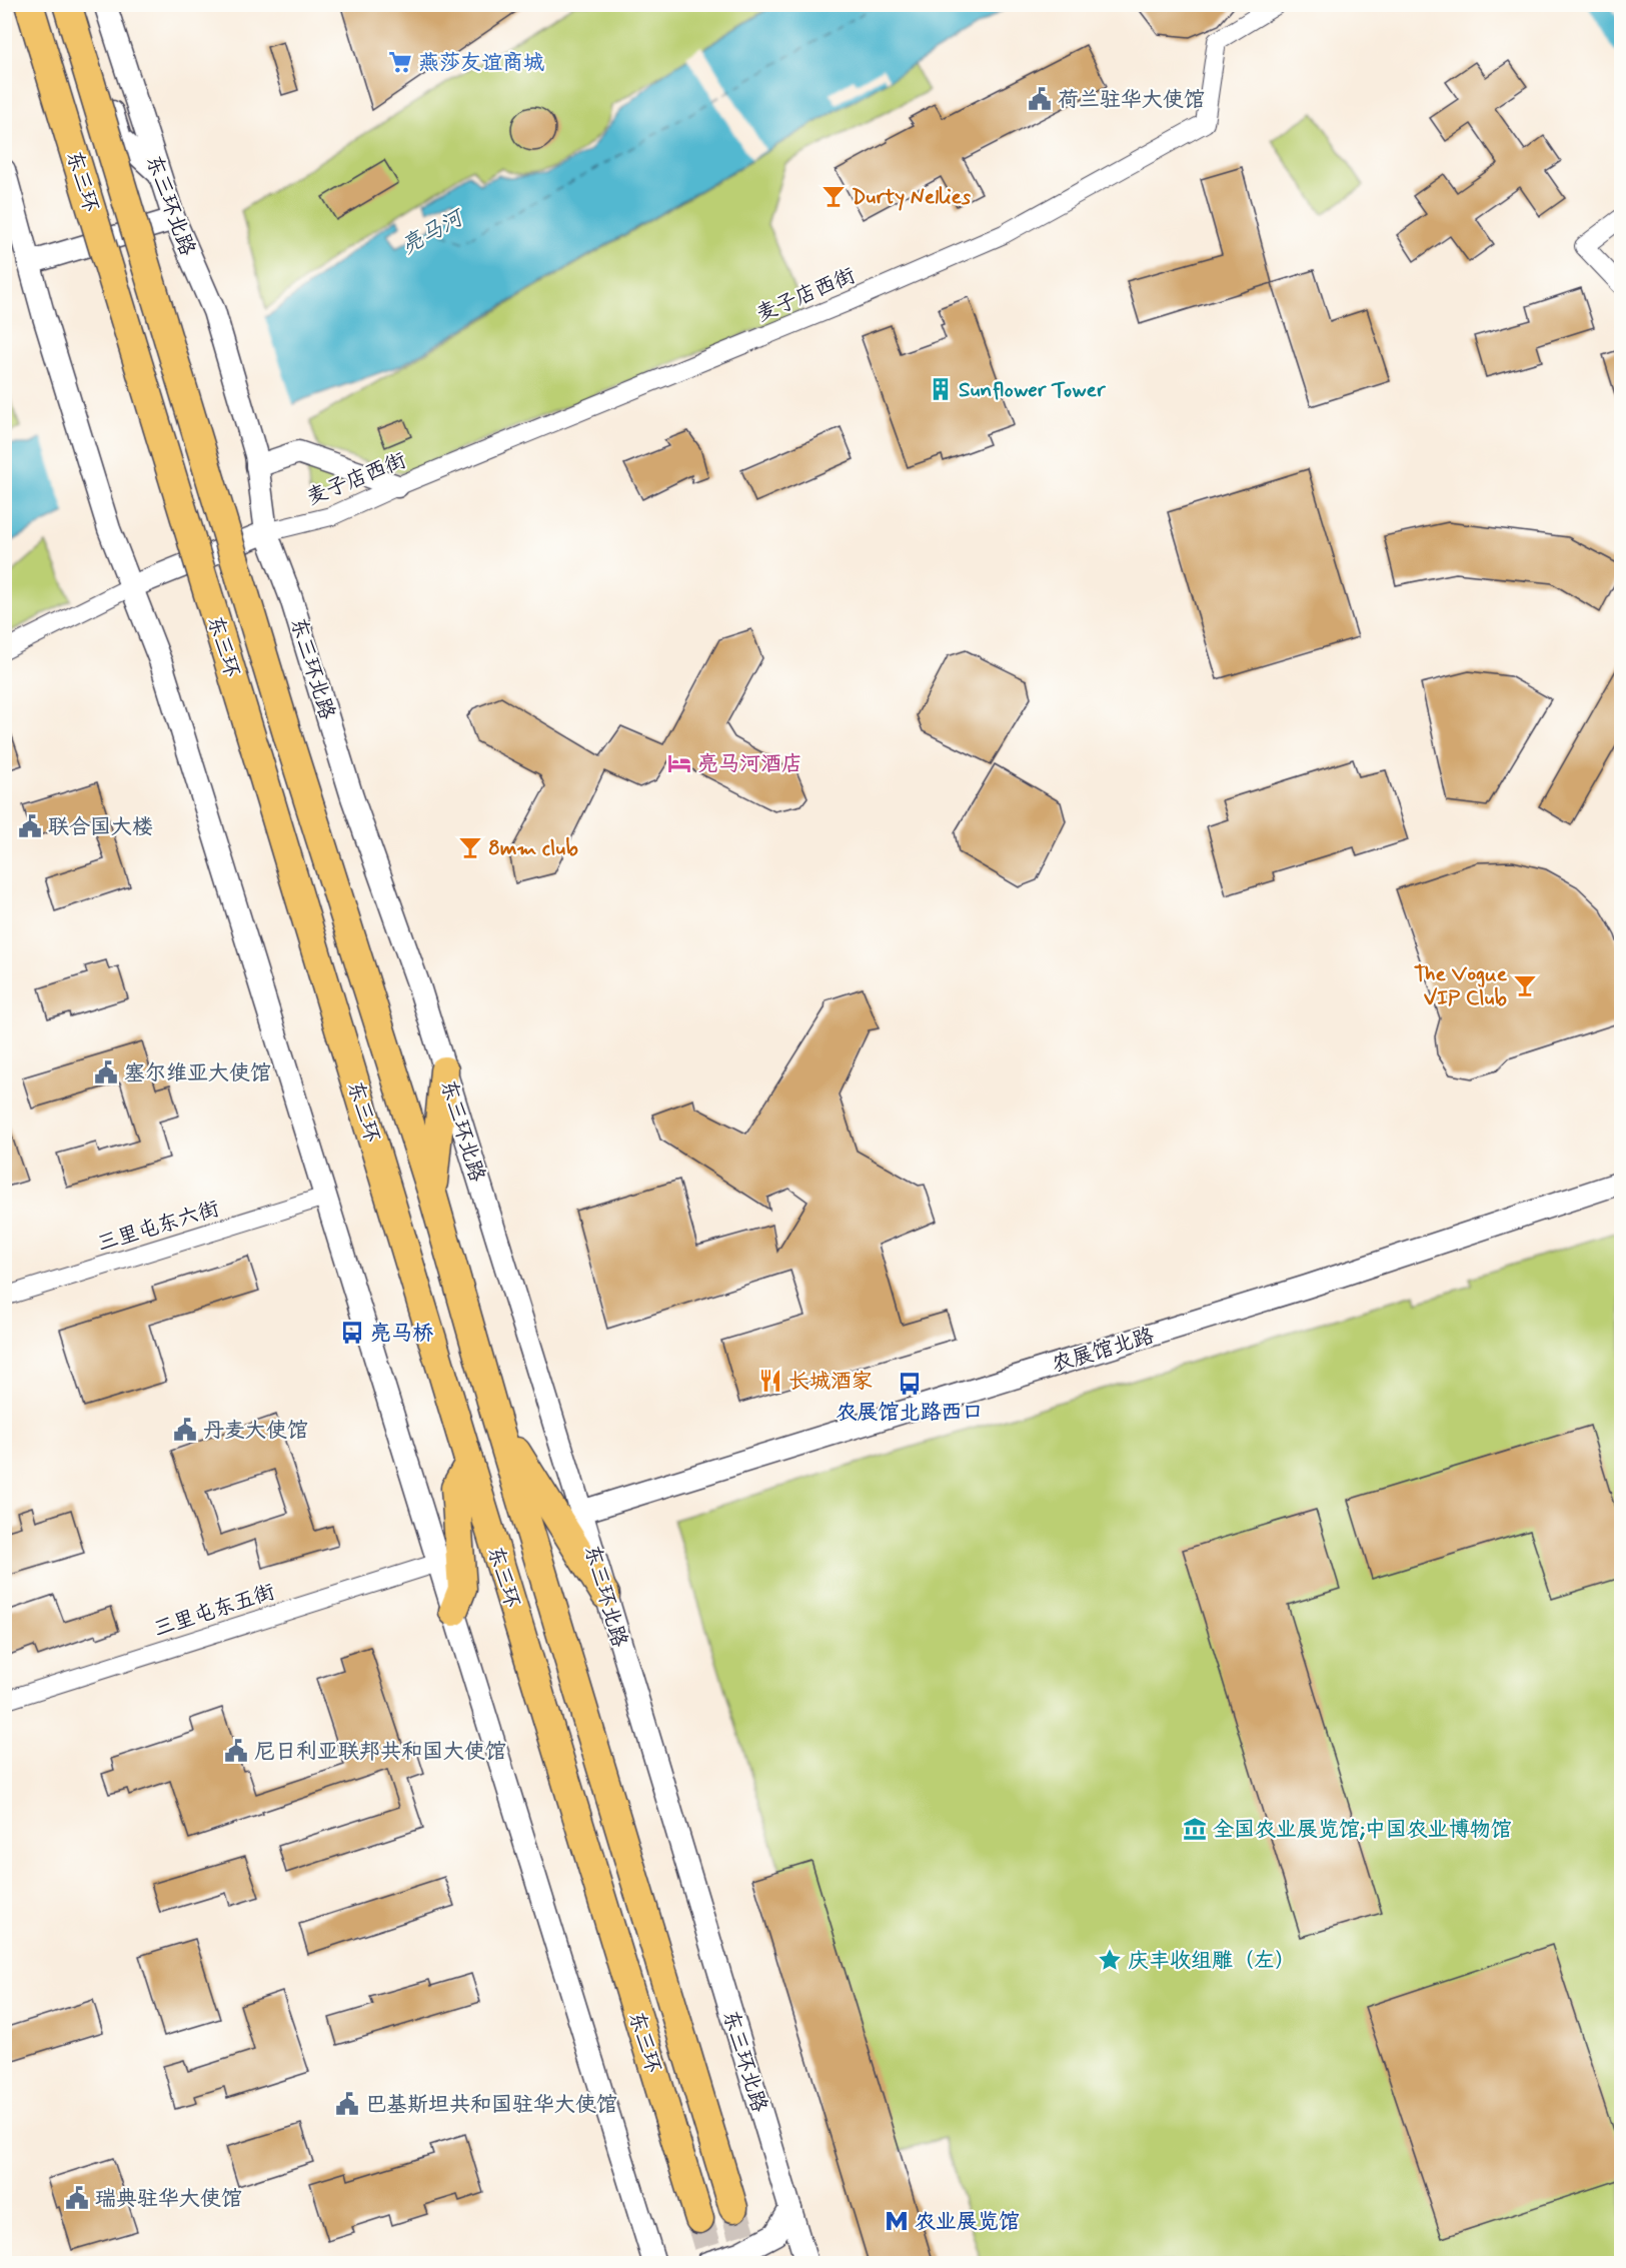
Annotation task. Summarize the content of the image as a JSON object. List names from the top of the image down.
{
  "streets": {
    "highway": ["东三环"],
    "street": [
      "东三环北路",
      "麦子店西街",
      "三里屯东六街",
      "农展馆北路",
      "三里屯东五街"
    ]
  },
  "crossings": [
    ["东三环北路", "麦子店西街"],
    ["东三环北路", "农展馆北路"]
  ],
  "water": ["亮马河"],
  "places": {
    "supermarket": ["燕莎友谊商城"],
    "public building": [
      "荷兰驻华大使馆",
      "联合国大楼",
      "塞尔维亚大使馆",
      "丹麦大使馆",
      "尼日利亚联邦共和国大使馆",
      "巴基斯坦共和国驻华大使馆",
      "瑞典驻华大使馆"
    ],
    "bar": ["Durty Nellies", "8mm club", "The Vogue VIP Club"],
    "building": ["Sunflower Tower"],
    "hotel": ["亮马河酒店"],
    "bus stop": ["亮马桥", "农展馆北路西口"],
    "restaurant": ["长城酒家"],
    "museum": ["全国农业展览馆;中国农业博物馆"],
    "place": ["庆丰收组雕（左）"],
    "metro station": ["农业展览馆"]
  }
}
